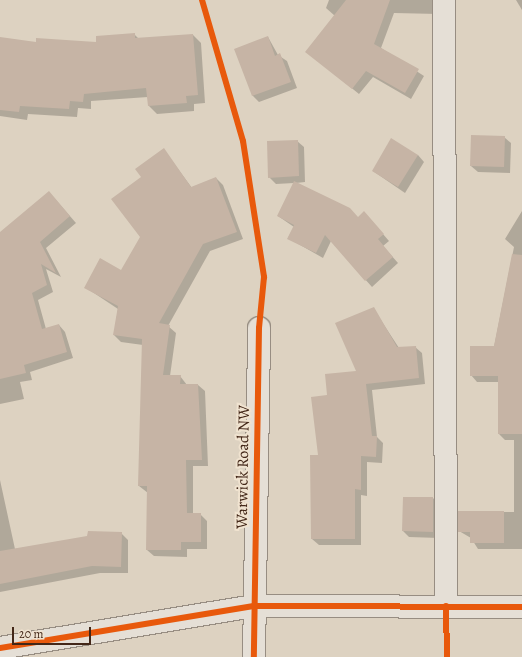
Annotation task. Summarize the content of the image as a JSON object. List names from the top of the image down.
{
  "streets": {
    "street": ["Warwick Road NW"]
  },
  "scale_bar": "20 m"
}
